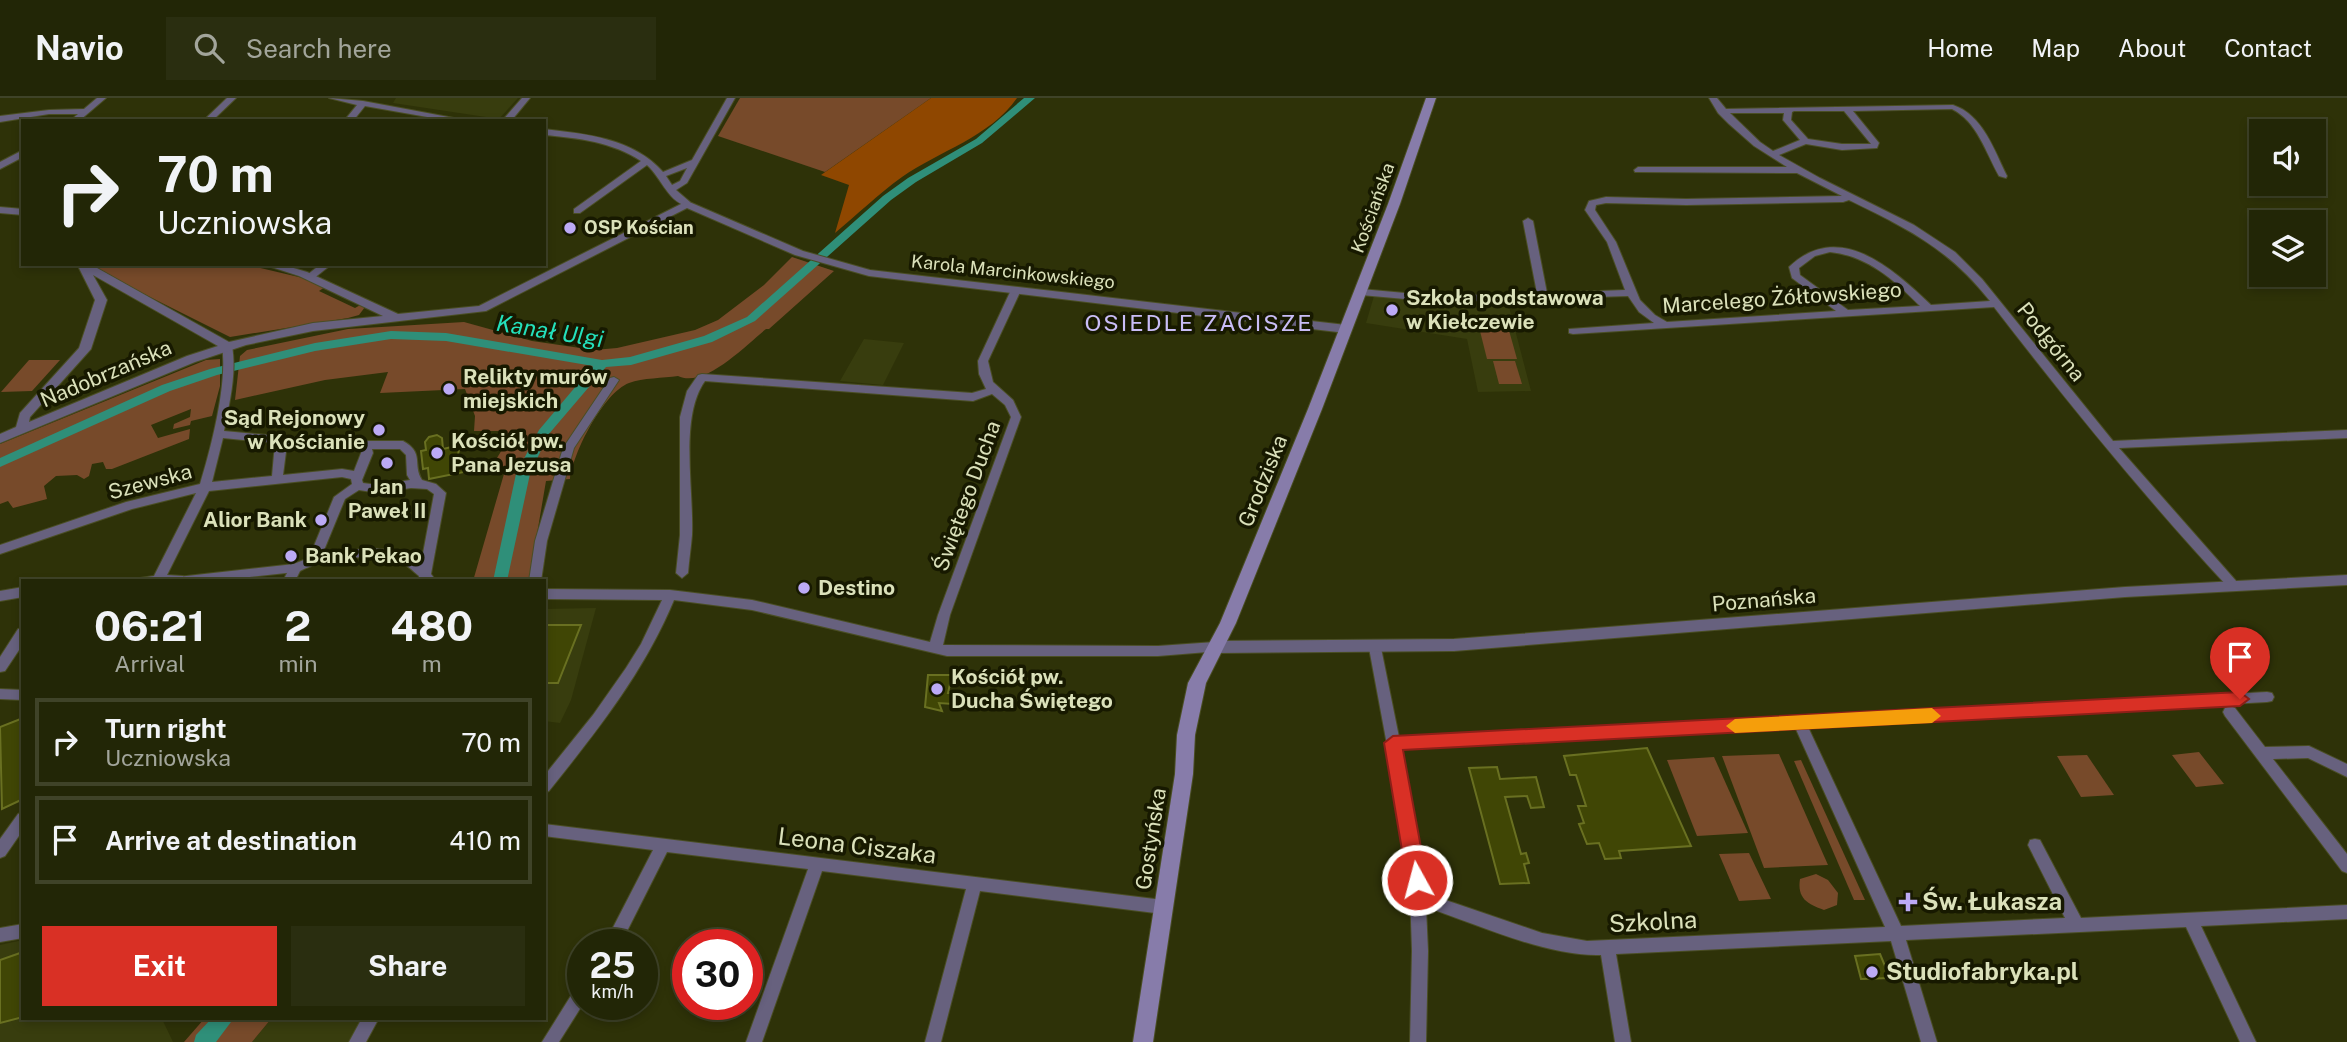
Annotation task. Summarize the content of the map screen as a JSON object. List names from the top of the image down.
{
  "streets": {
    "main road": ["Kościańska", "Grodziska", "Gostyńska"],
    "street": [
      "Karola Marcinkowskiego",
      "Marcelego Żółtowskiego",
      "Podgórna",
      "Nadobrzańska",
      "Szewska",
      "Świętego Ducha",
      "Poznańska",
      "Leona Ciszaka",
      "Szkolna"
    ]
  },
  "crossings": [
    ["Kościańska", "Karola Marcinkowskiego"],
    ["Kościańska", "Grodziska"],
    ["Karola Marcinkowskiego", "Nadobrzańska"],
    ["Karola Marcinkowskiego", "Grodziska"],
    ["Karola Marcinkowskiego", "Świętego Ducha"],
    ["Marcelego Żółtowskiego", "Podgórna"],
    ["Podgórna", "Poznańska"],
    ["Grodziska", "Poznańska"],
    ["Grodziska", "Gostyńska"],
    ["Poznańska", "Gostyńska"],
    ["Gostyńska", "Leona Ciszaka"]
  ],
  "districts": ["OSIEDLE ZACISZE"],
  "water": ["Kanał Ulgi"],
  "places": {
    "other": [
      "OSP Kościan",
      "Szkoła podstawowa w Kiełczewie",
      "Relikty murów miejskich",
      "Sąd Rejonowy w Kościanie",
      "Kościół pw. Pana Jezusa",
      "Jan Paweł II",
      "Alior Bank",
      "Bank Pekao",
      "Destino",
      "Kościół pw. Ducha Świętego",
      "Studiofabryka.pl"
    ],
    "health": ["Św. Łukasza"]
  },
  "page": {
    "header": "Navio",
    "search": "Search here",
    "nav": [
      "Home",
      "Map",
      "About",
      "Contact"
    ],
    "turn": ["70 m", "Uczniowska"],
    "eta": [
      "06:21",
      "Arrival",
      "2",
      "min",
      "480",
      "m"
    ],
    "list": [
      {
        "name": "Turn right",
        "note": "Uczniowska",
        "value": "70 m"
      },
      {
        "name": "Arrive at destination",
        "value": "410 m"
      }
    ],
    "buttons": ["Exit", "Share"],
    "speed": "25 km/h",
    "limit": "30"
  }
}
